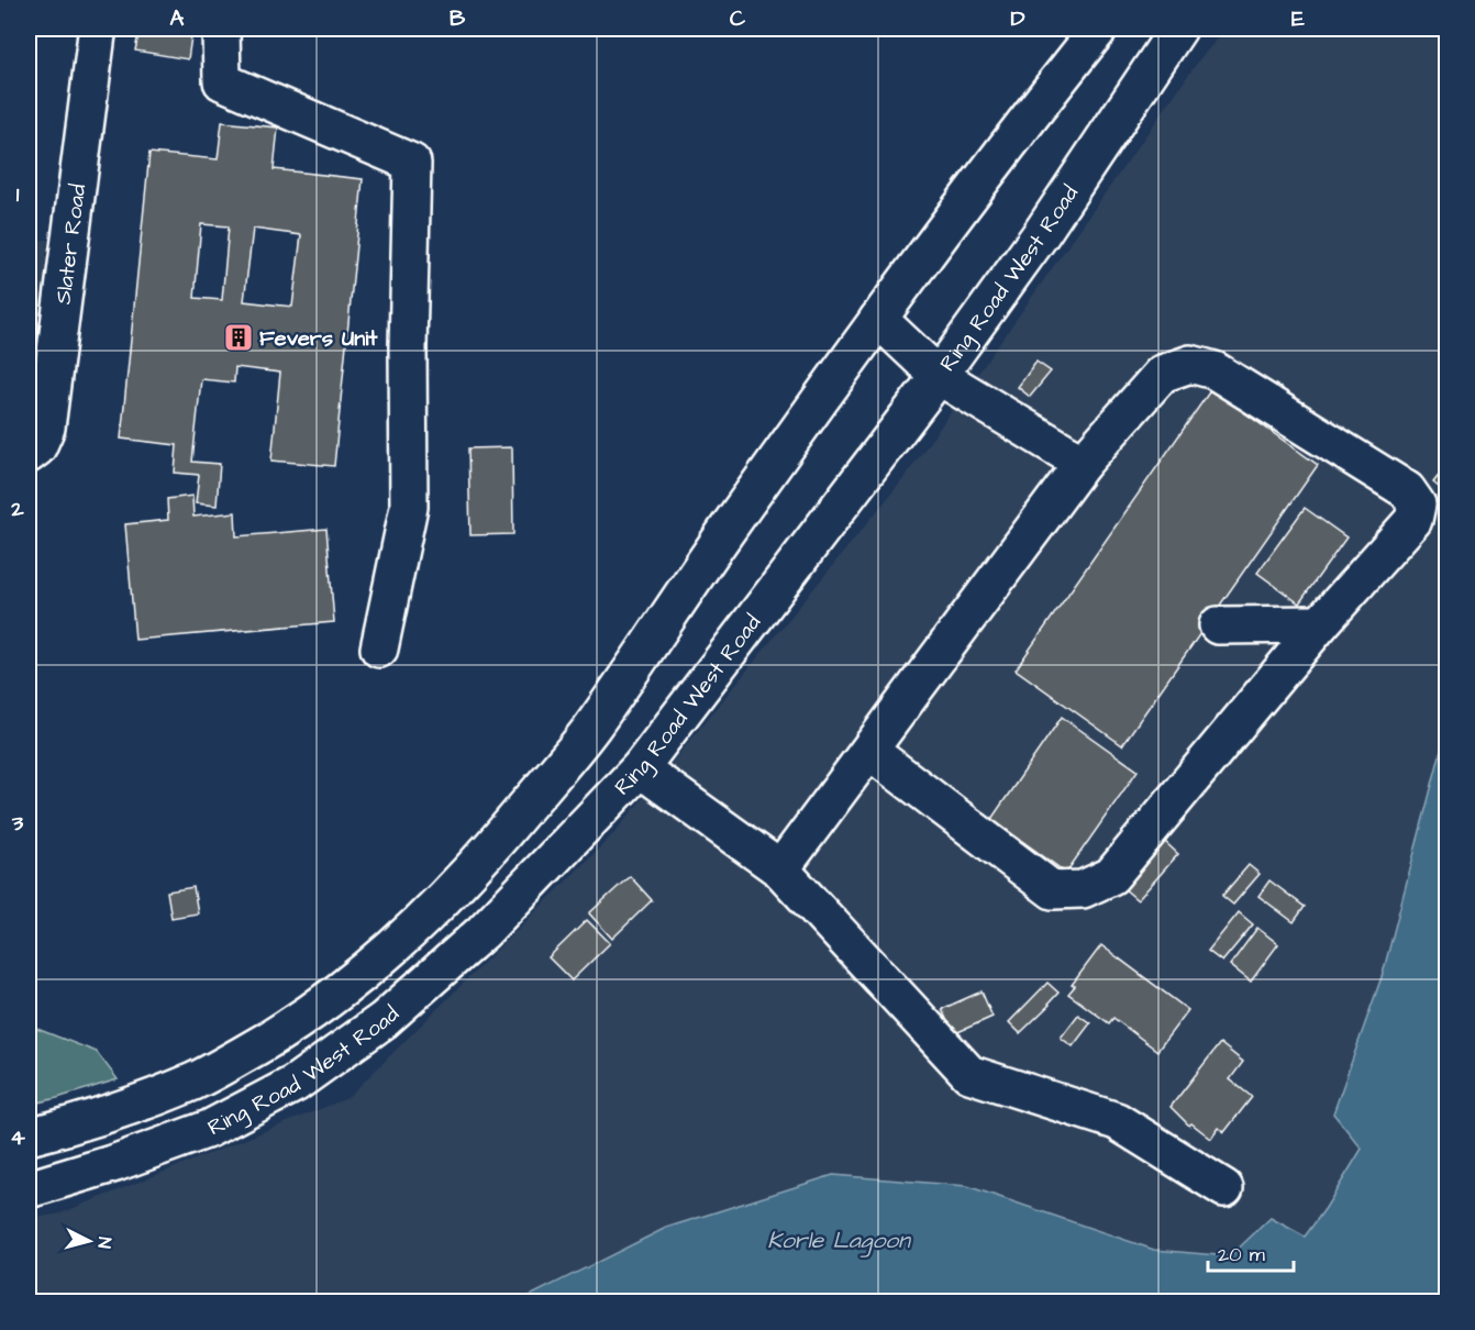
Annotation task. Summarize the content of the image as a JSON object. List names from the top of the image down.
{
  "streets": {
    "main road": ["Slater Road", "Ring Road West Road"]
  },
  "water": ["Korle Lagoon"],
  "places": {
    "building": ["Fevers Unit"]
  },
  "scale_bar": "20 m",
  "north": "right",
  "grid": {
    "columns": [
      "A",
      "B",
      "C",
      "D",
      "E"
    ],
    "rows": [
      "1",
      "2",
      "3",
      "4"
    ]
  }
}
